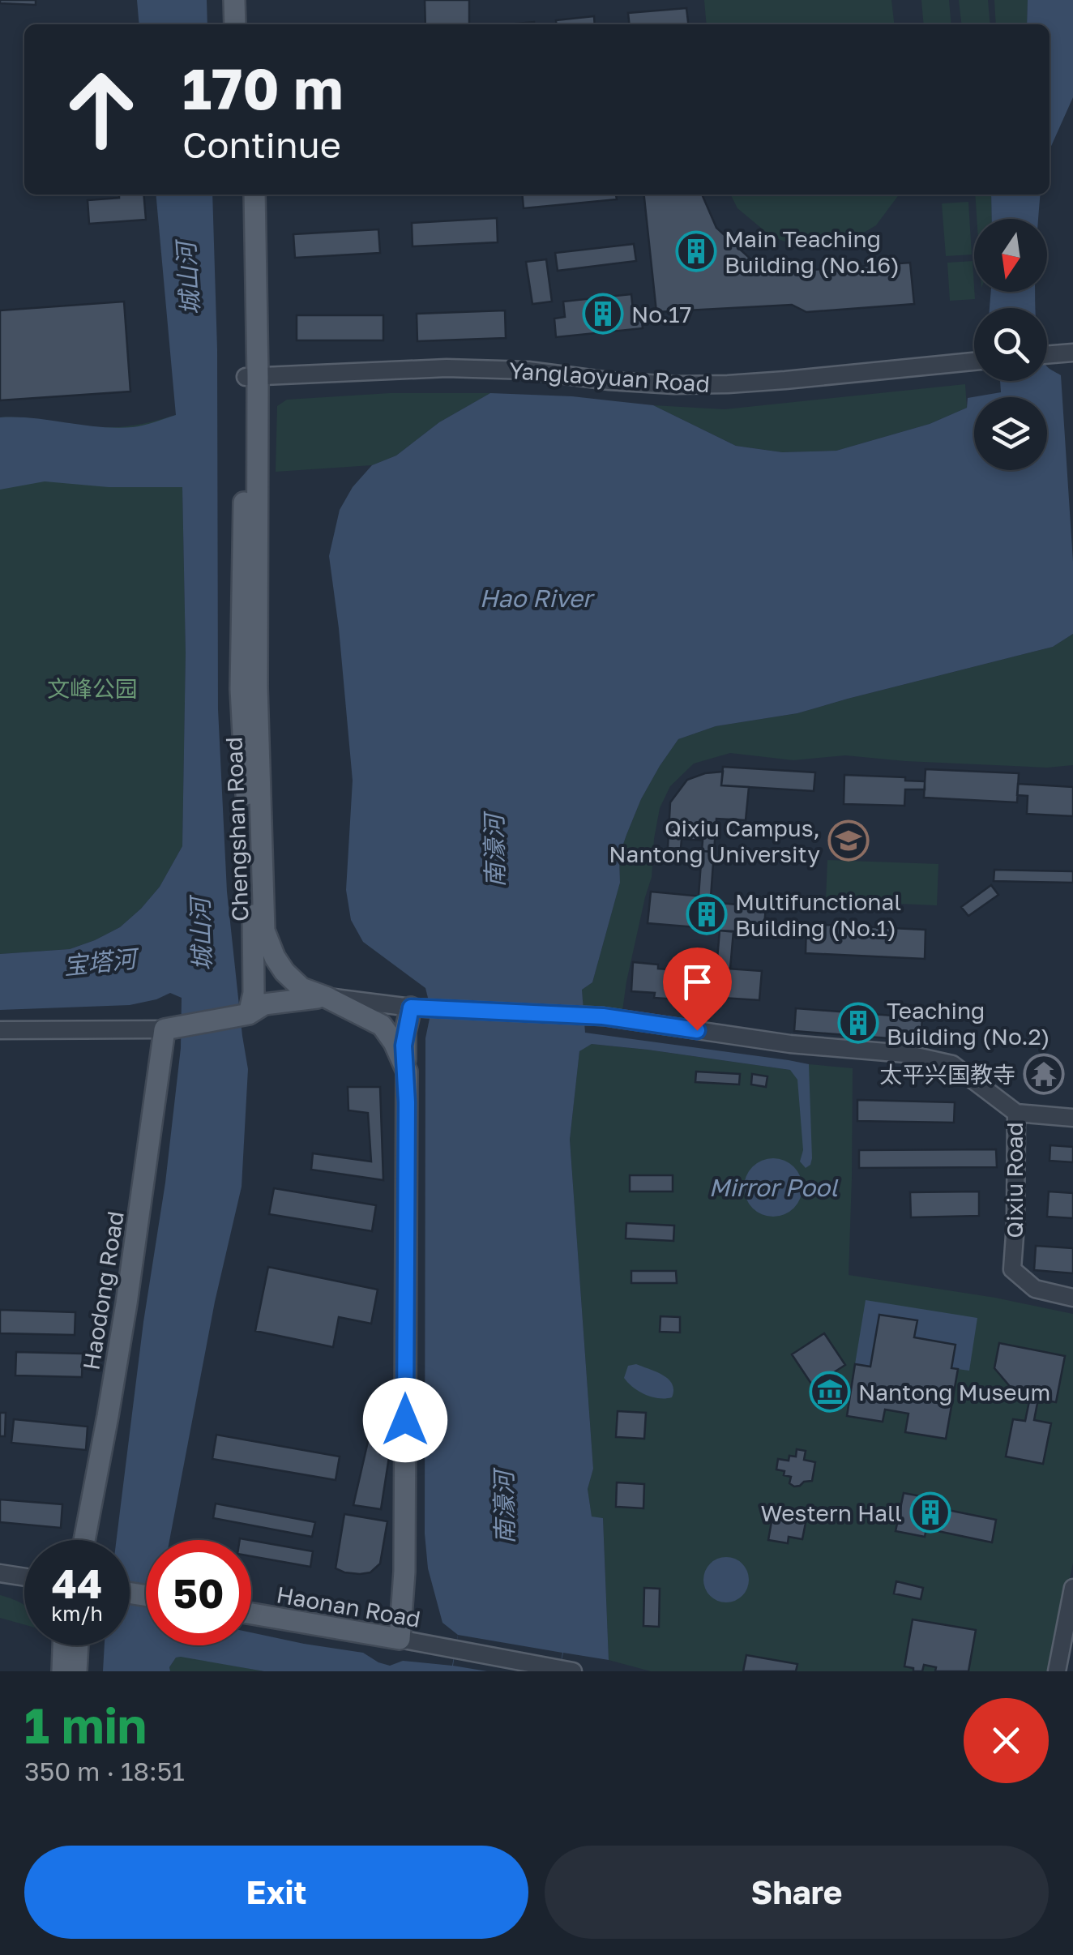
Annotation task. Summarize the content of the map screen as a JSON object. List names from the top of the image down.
{
  "streets": {
    "main road": ["Chengshan Road", "Haodong Road", "Haonan Road"],
    "street": ["Yanglaoyuan Road", "Qixiu Road"]
  },
  "crossings": [
    ["Yanglaoyuan Road", "Chengshan Road"],
    ["Chengshan Road", "Haonan Road"]
  ],
  "water": [
    "城山河",
    "Hao River",
    "南濠河",
    "宝塔河",
    "Mirror Pool"
  ],
  "parks": ["文峰公园"],
  "places": {
    "building": [
      "Main Teaching Building (No.16)",
      "No.17",
      "Multifunctional Building (No.1)",
      "Teaching Building (No.2)",
      "Western Hall"
    ],
    "school or university": ["Qixiu Campus, Nantong University"],
    "temple": ["太平兴国教寺"],
    "museum": ["Nantong Museum"]
  },
  "north": "bottom",
  "page": {
    "turn": ["170 m", "Continue"],
    "speed": "44 km/h",
    "limit": "50",
    "heading": ["1 min", "350 m · 18:51"],
    "buttons": ["Exit", "Share"]
  }
}
